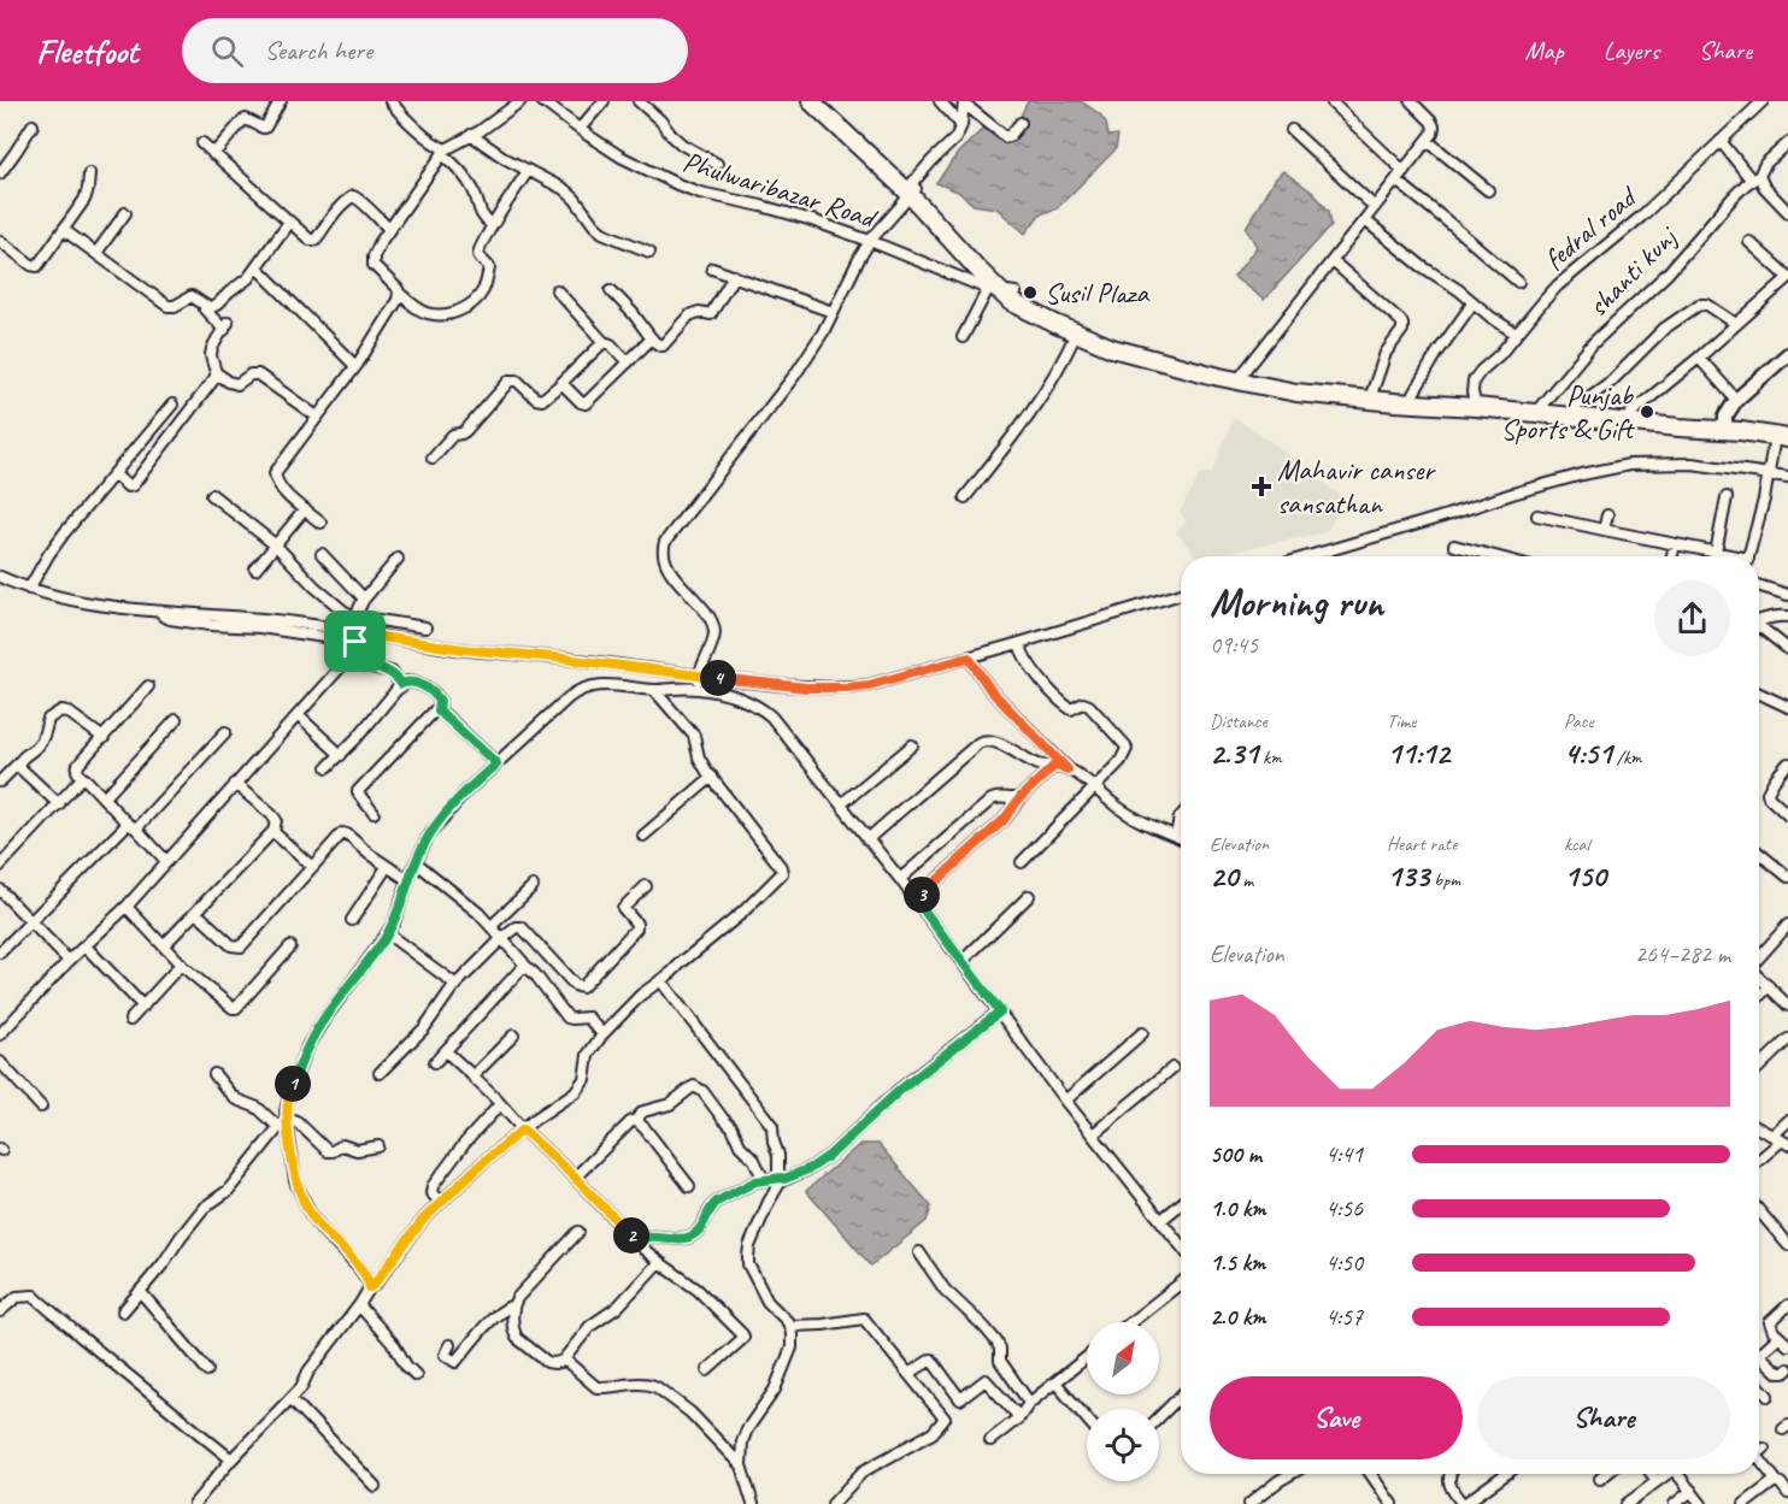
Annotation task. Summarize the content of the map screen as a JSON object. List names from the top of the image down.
{
  "streets": {
    "street": ["Phulwaribazar Road", "fedral road", "shanti kunj"]
  },
  "places": {
    "other": ["Susil Plaza", "Punjab Sports & Gift"],
    "health": ["Mahavir canser sansathan"]
  },
  "north": "top right",
  "page": {
    "header": "Fleetfoot",
    "search": "Search here",
    "nav": ["Map", "Layers", "Share"],
    "heading": ["Morning run", "09:45"],
    "pins": [
      "4",
      "3",
      "1",
      "2"
    ],
    "stats": [
      ["Distance", "2.31 km"],
      ["Time", "11:12"],
      ["Pace", "4:51 /km"],
      ["Elevation", "20 m"],
      ["Heart rate", "133 bpm"],
      ["kcal", "150"]
    ],
    "chart": ["Elevation", "264–282 m"],
    "list": [
      {
        "name": "500 m",
        "note": "4:41"
      },
      {
        "name": "1.0 km",
        "note": "4:56"
      },
      {
        "name": "1.5 km",
        "note": "4:50"
      },
      {
        "name": "2.0 km",
        "note": "4:57"
      }
    ],
    "buttons": ["Save", "Share"]
  }
}
